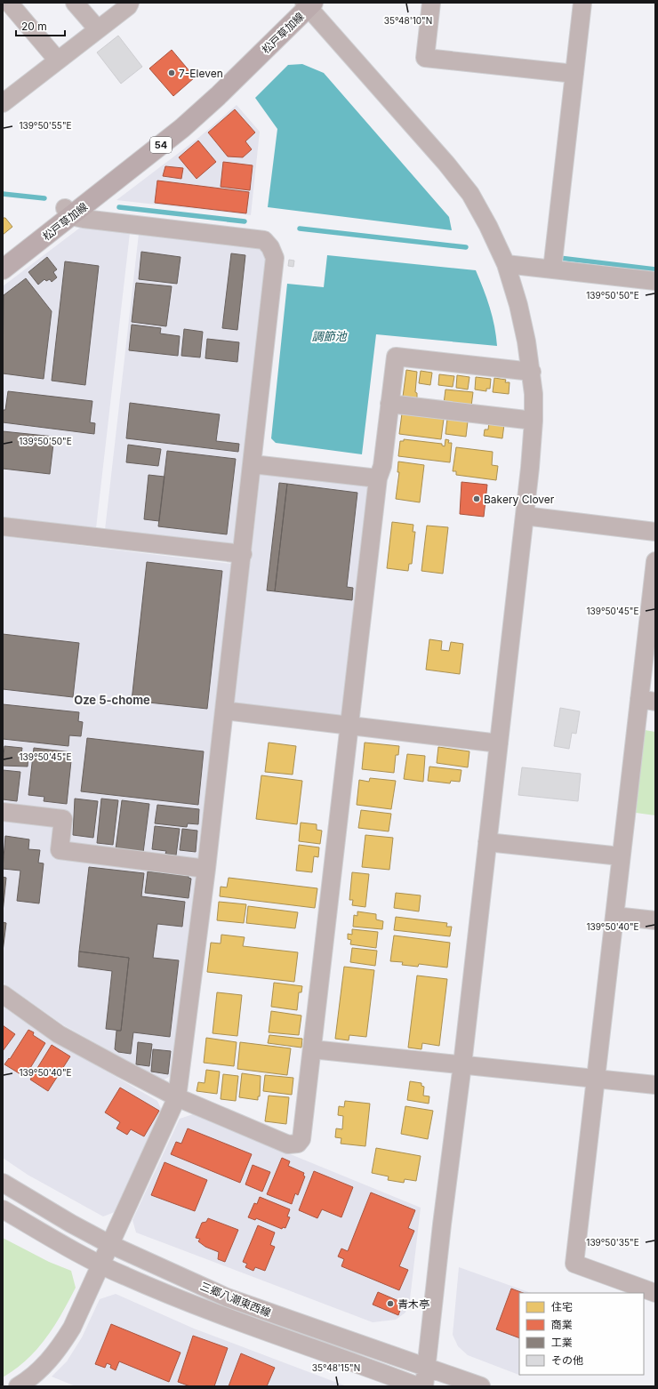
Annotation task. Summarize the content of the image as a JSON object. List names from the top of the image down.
{
  "streets": {
    "main road": ["松戸草加線", "54"],
    "street": ["三郷八潮東西線"]
  },
  "districts": ["Oze 5-chome"],
  "water": ["調節池"],
  "places": ["7-Eleven", "Bakery Clover", "青木亭"],
  "legend": [
    "住宅",
    "商業",
    "工業",
    "その他"
  ],
  "scale_bar": "20 m",
  "coordinates": [
    "35°48'10\"N",
    "139°50'55\"E",
    "139°50'50\"E",
    "139°50'45\"E",
    "139°50'40\"E",
    "139°50'35\"E",
    "35°48'15\"N"
  ]
}
